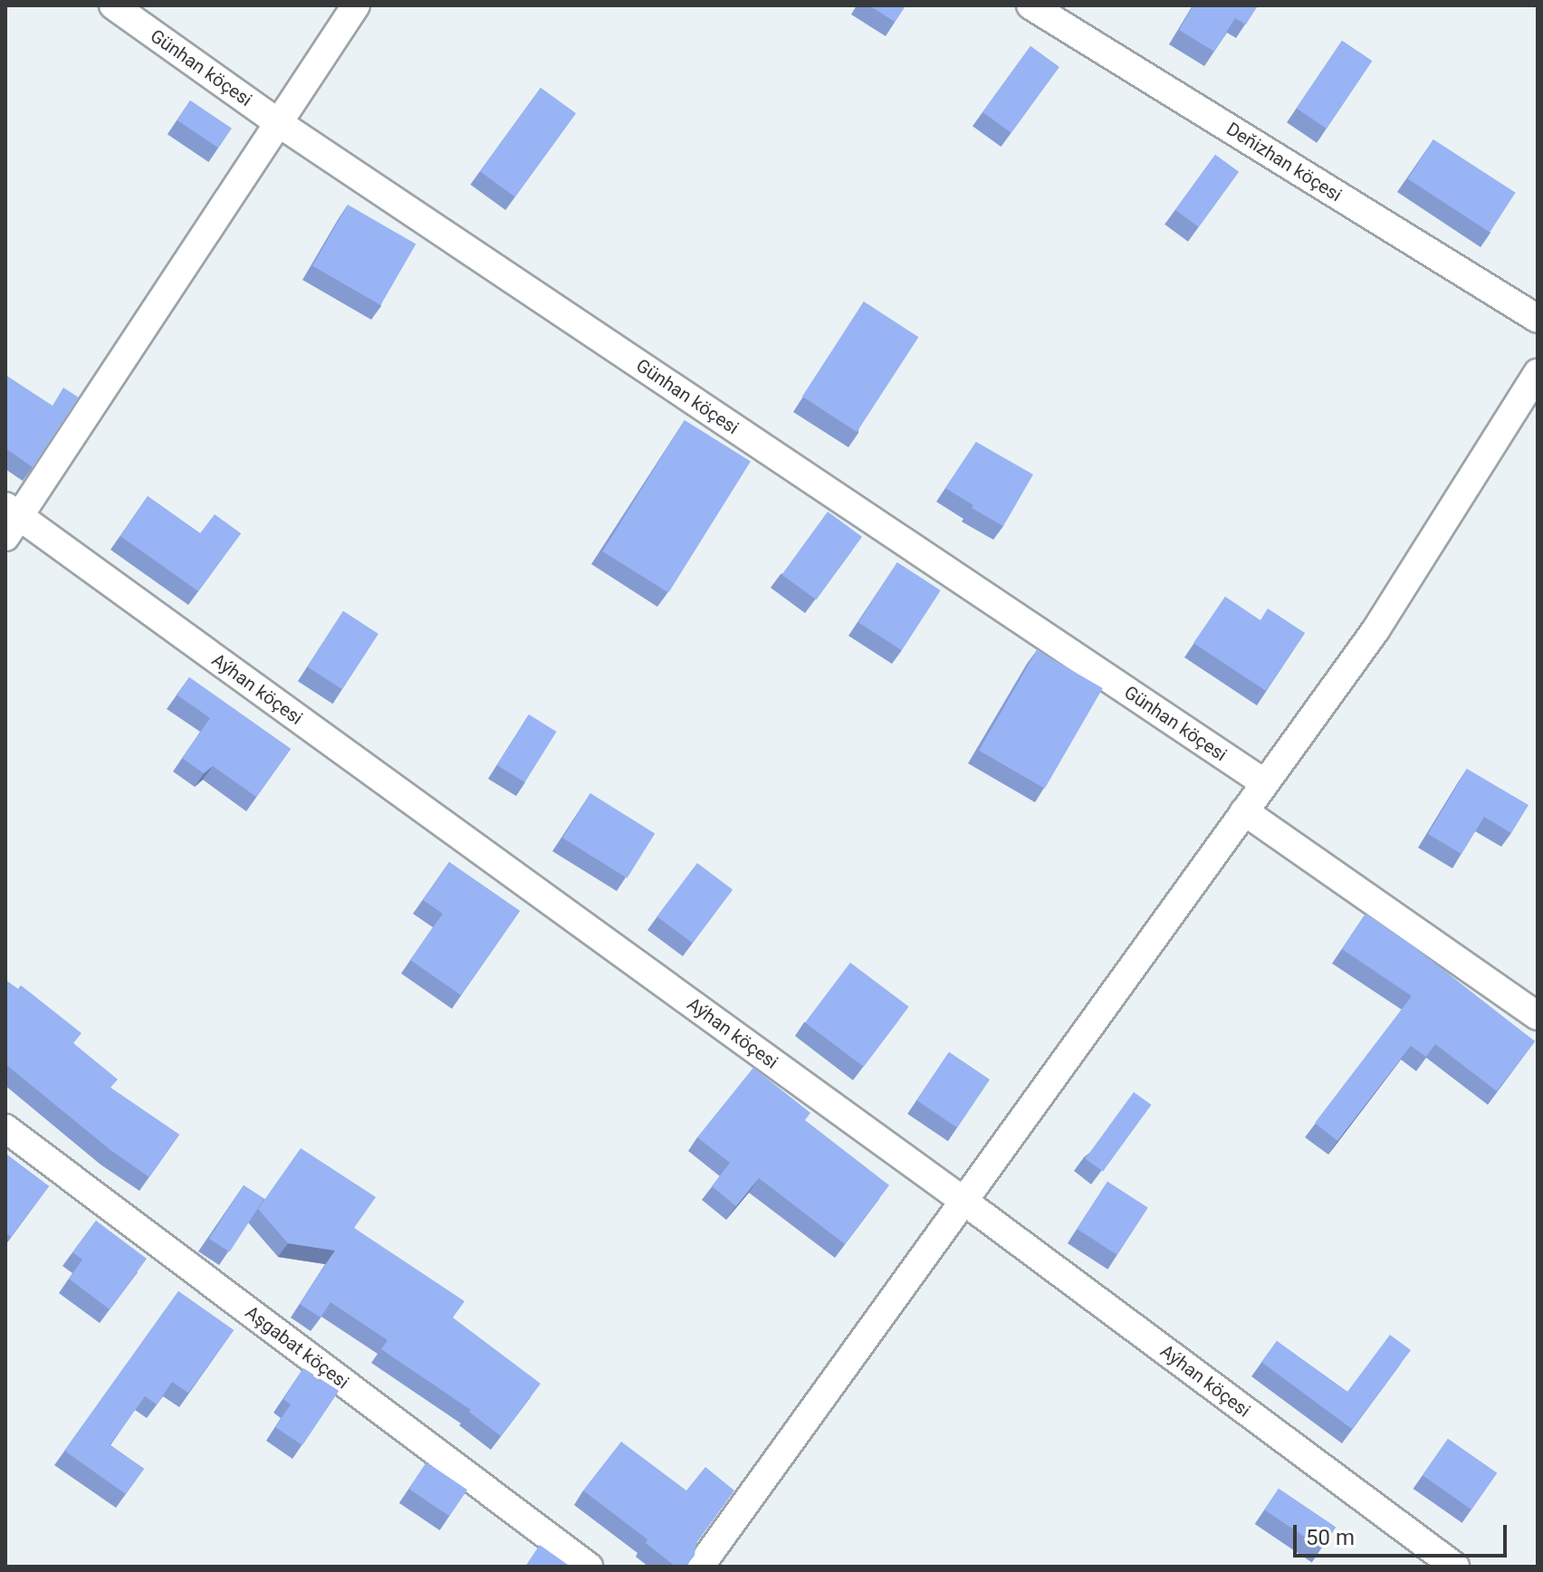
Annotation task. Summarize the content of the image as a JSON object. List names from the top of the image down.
{
  "streets": {
    "street": [
      "Günhan köçesi",
      "Deňizhan köçesi",
      "Aýhan köçesi",
      "Aşgabat köçesi"
    ]
  },
  "scale_bar": "50 m"
}
